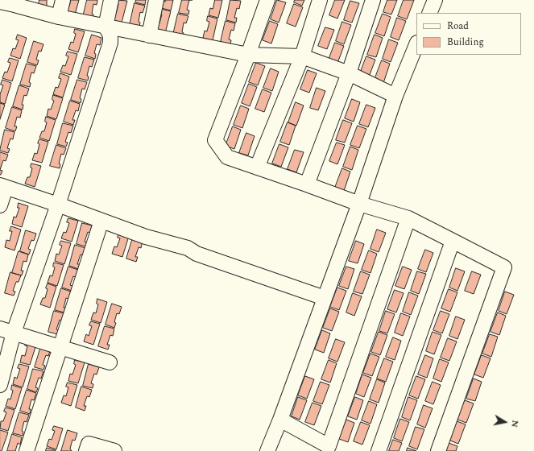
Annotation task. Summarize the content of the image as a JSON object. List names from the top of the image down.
{
  "legend": ["Road", "Building"],
  "north": "right"
}
